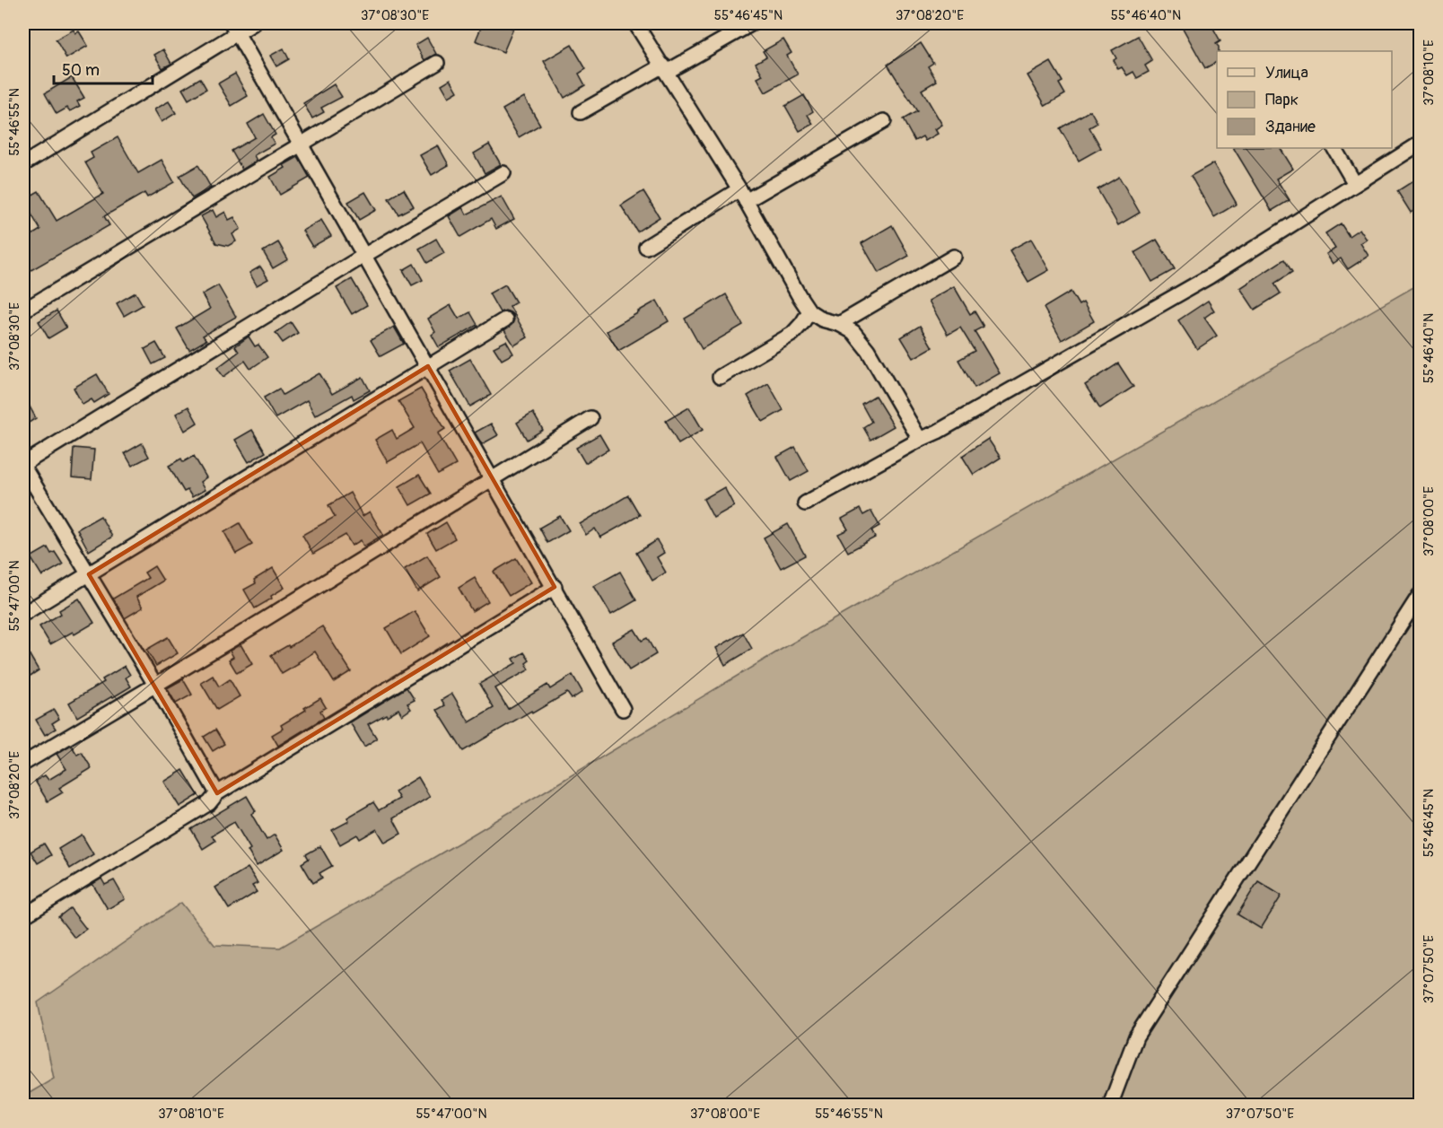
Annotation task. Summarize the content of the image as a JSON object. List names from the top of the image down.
{
  "legend": ["Улица", "Парк", "Здание"],
  "scale_bar": "50 m",
  "coordinates": [
    "37°08'30\"E",
    "55°46'45\"N",
    "37°08'20\"E",
    "55°46'40\"N",
    "37°08'10\"E",
    "55°46'55\"N",
    "37°08'00\"E",
    "55°47'00\"N",
    "37°07'50\"E"
  ]
}
